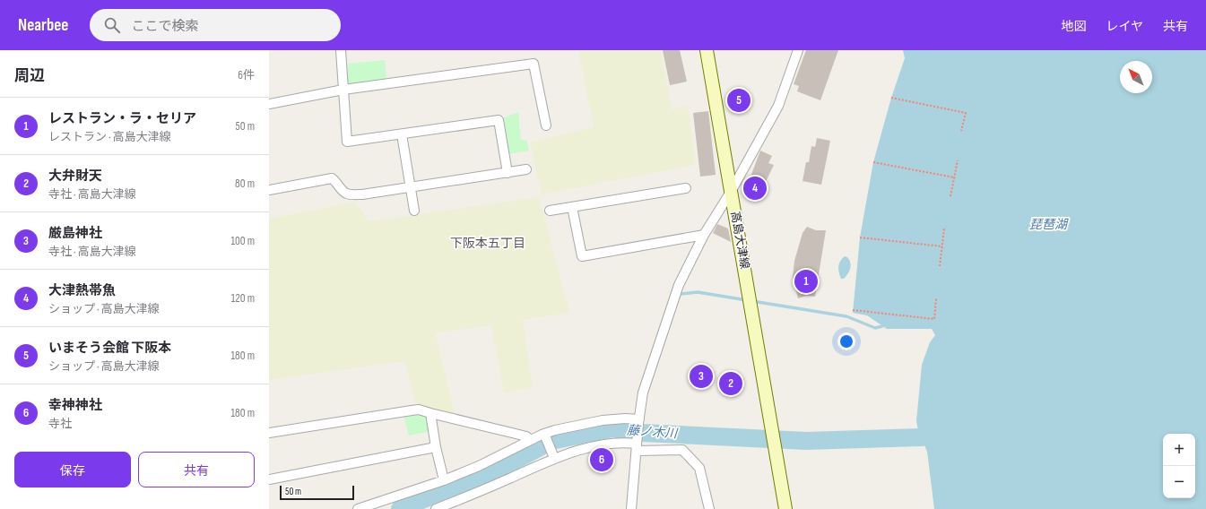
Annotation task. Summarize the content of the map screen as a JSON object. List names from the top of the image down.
{
  "streets": {
    "main road": ["高島大津線"]
  },
  "districts": ["下阪本五丁目"],
  "water": ["琵琶湖", "藤ノ木川"],
  "scale_bar": "50 m",
  "north": "top left",
  "page": {
    "header": "Nearbee",
    "search": "ここで検索",
    "nav": ["地図", "レイヤ", "共有"],
    "heading": ["周辺", "6件"],
    "pins": [
      "5",
      "4",
      "1",
      "3",
      "2",
      "6"
    ],
    "list": [
      {
        "mark": "1",
        "name": "レストラン・ラ・セリア",
        "note": "レストラン · 高島大津線",
        "value": "50 m"
      },
      {
        "mark": "2",
        "name": "大弁財天",
        "note": "寺社 · 高島大津線",
        "value": "80 m"
      },
      {
        "mark": "3",
        "name": "厳島神社",
        "note": "寺社 · 高島大津線",
        "value": "100 m"
      },
      {
        "mark": "4",
        "name": "大津熱帯魚",
        "note": "ショップ · 高島大津線",
        "value": "120 m"
      },
      {
        "mark": "5",
        "name": "いまそう会館 下阪本",
        "note": "ショップ · 高島大津線",
        "value": "180 m"
      },
      {
        "mark": "6",
        "name": "幸神神社",
        "note": "寺社",
        "value": "180 m"
      }
    ],
    "map_buttons": ["+", "−"],
    "buttons": ["保存", "共有"],
    "scale": "50 m"
  }
}
